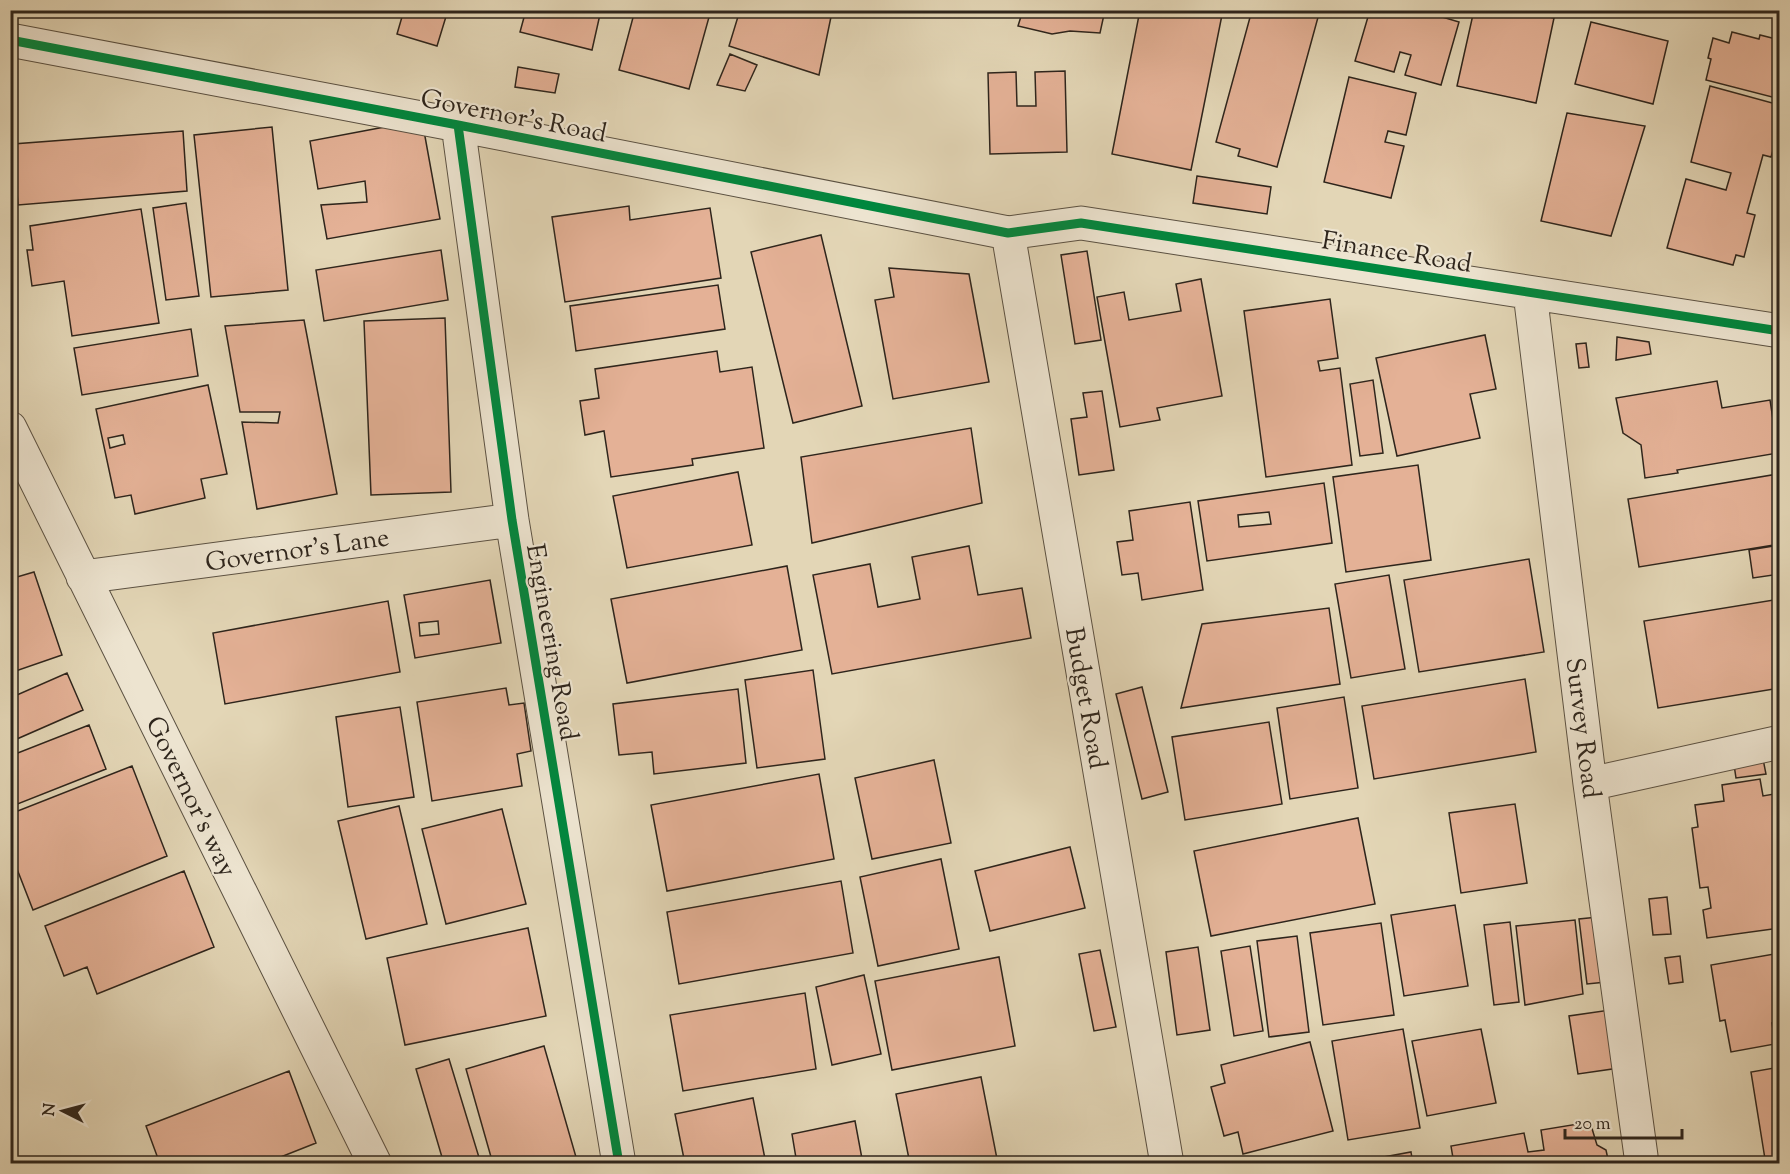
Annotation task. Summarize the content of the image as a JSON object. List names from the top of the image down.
{
  "streets": {
    "street": [
      "Governor's Road",
      "Finance Road",
      "Governor's Lane",
      "Engineering Road",
      "Budget Road",
      "Survey Road",
      "Governor's way"
    ]
  },
  "crossings": [
    ["Governor's Road", "Finance Road"],
    ["Governor's Road", "Engineering Road"],
    ["Governor's Road", "Budget Road"],
    ["Finance Road", "Budget Road"],
    ["Finance Road", "Survey Road"],
    ["Governor's Lane", "Engineering Road"],
    ["Governor's Lane", "Governor's way"]
  ],
  "scale_bar": "20 m",
  "north": "left"
}
